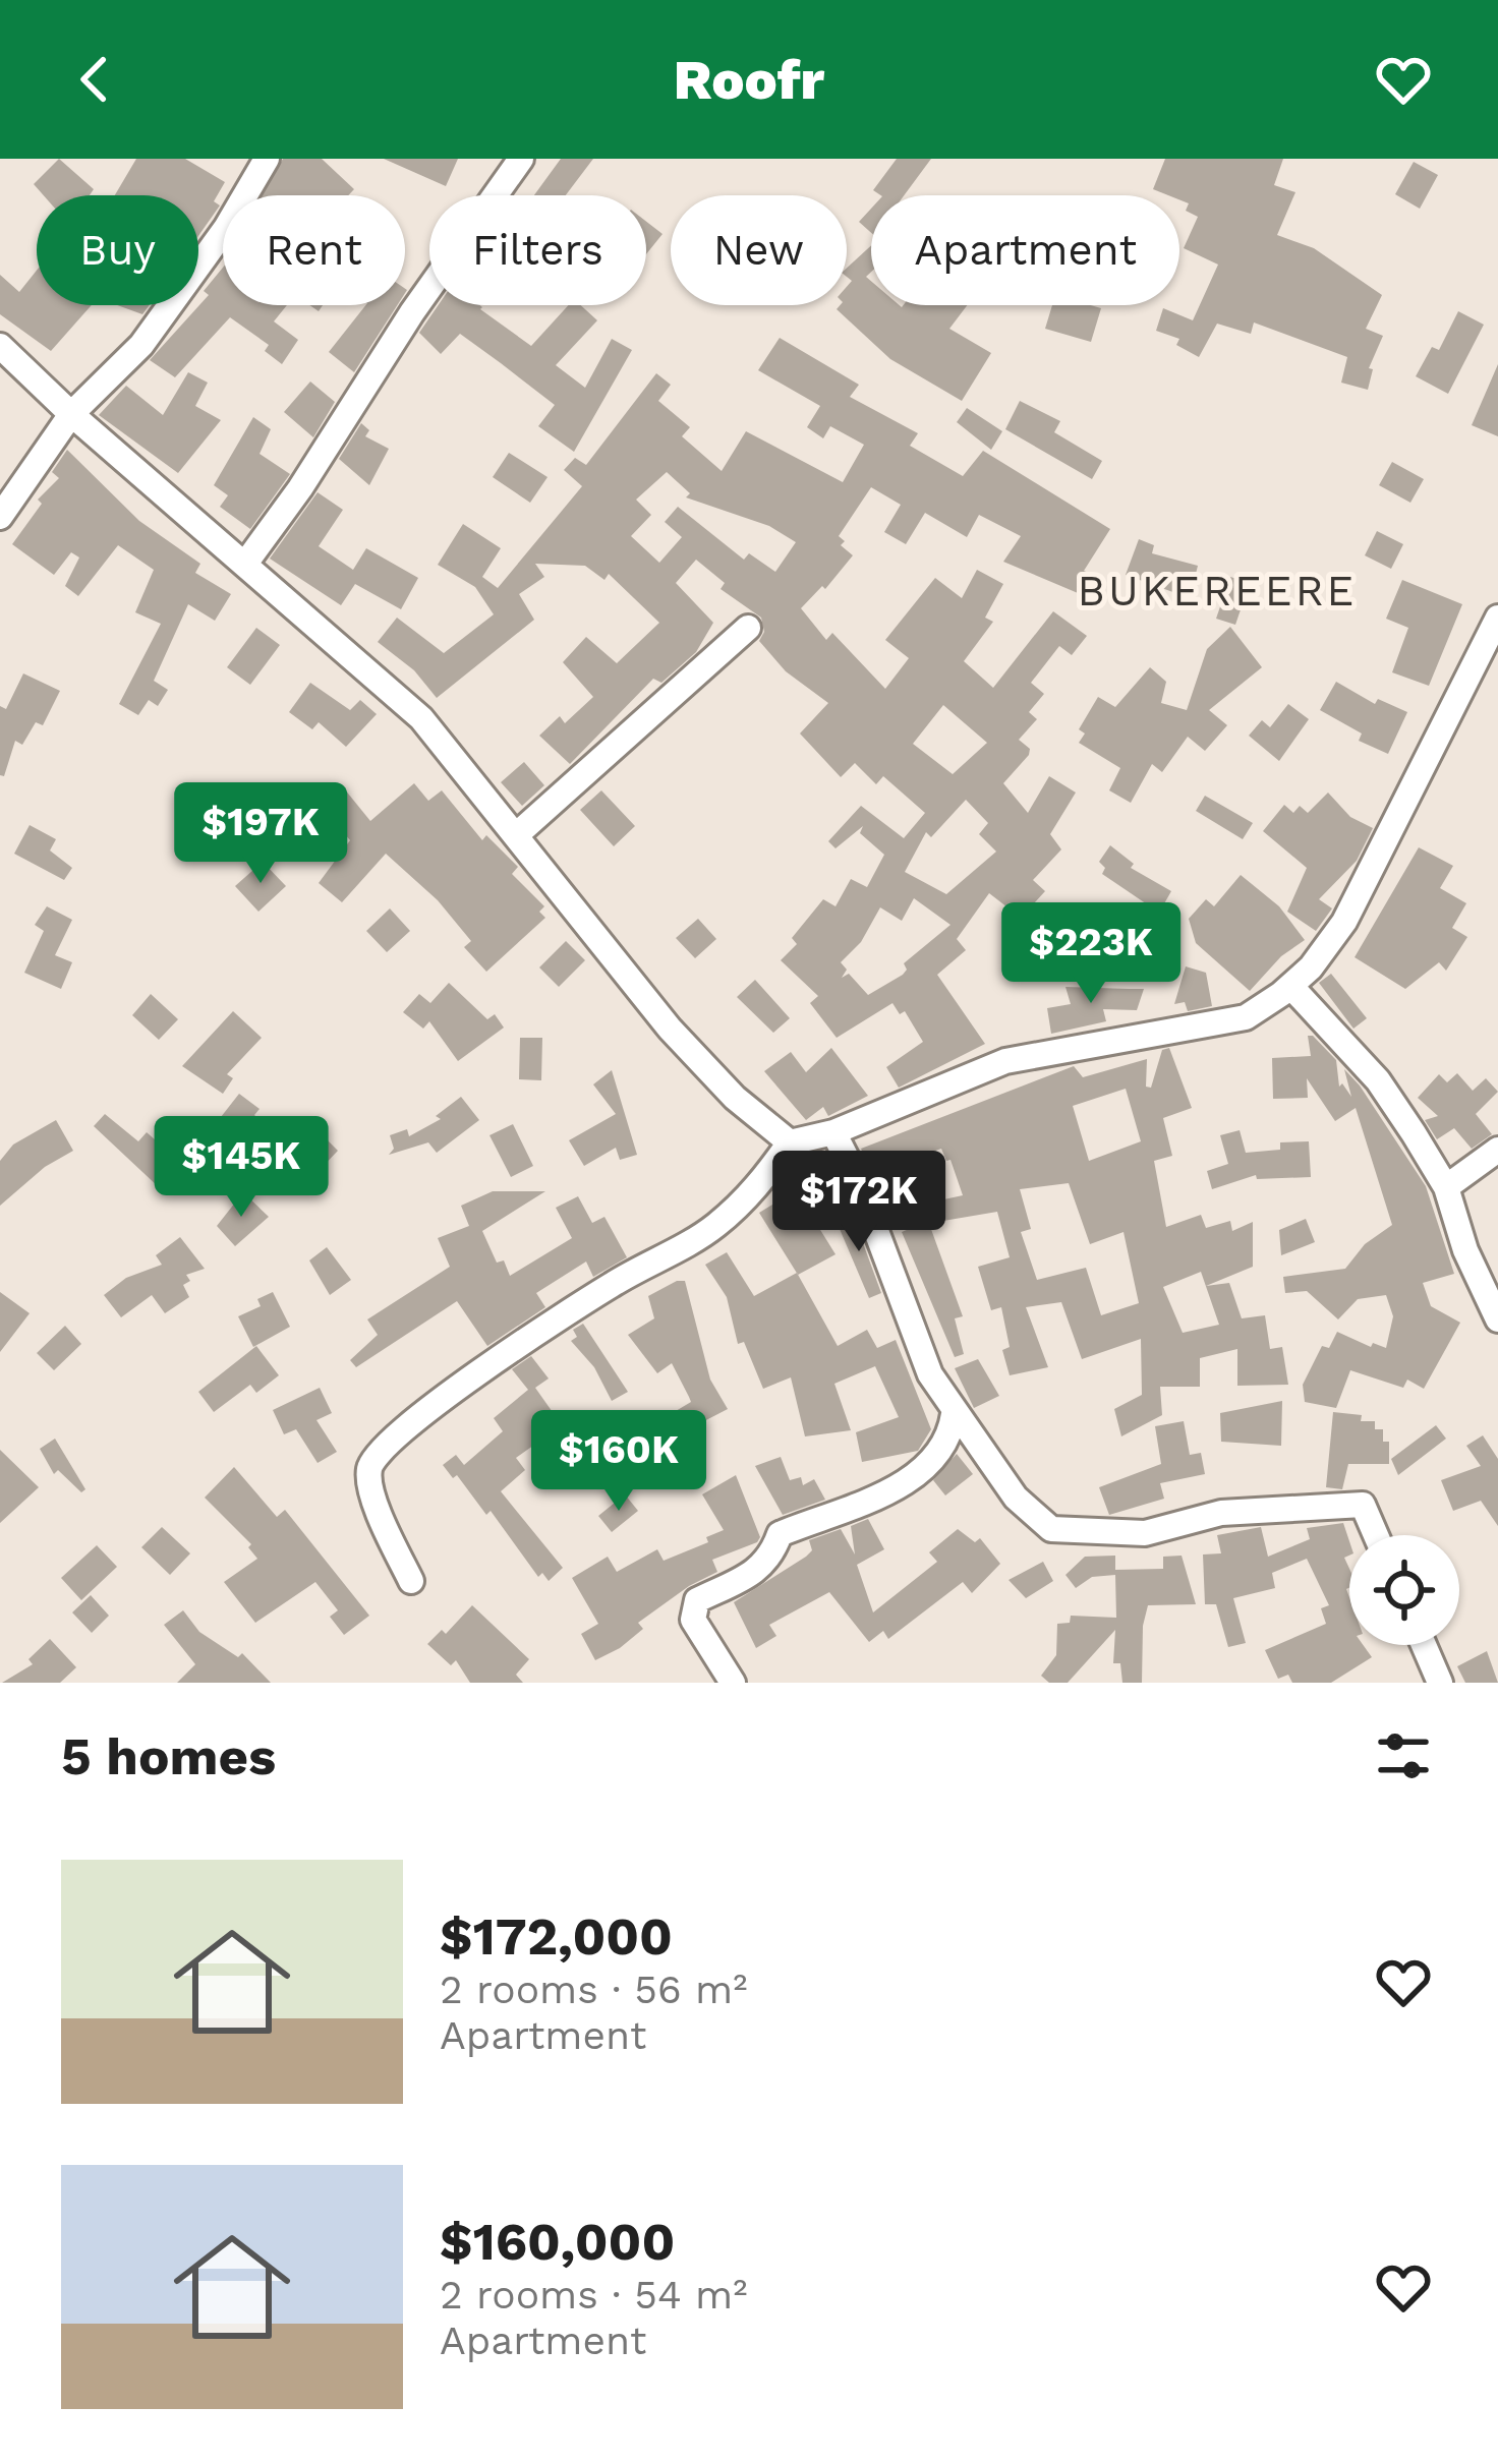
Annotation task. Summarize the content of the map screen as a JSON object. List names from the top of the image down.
{
  "districts": ["BUKEREERE"],
  "page": {
    "header": "Roofr",
    "chip": [
      "Buy",
      "Rent",
      "Filters",
      "New",
      "Apartment"
    ],
    "price": [
      "$197K",
      "$223K",
      "$145K",
      "$172K",
      "$160K"
    ],
    "heading": "5 homes",
    "list": [
      {
        "name": "$172,000",
        "note": "2 rooms · 56 m² · Apartment"
      },
      {
        "name": "$160,000",
        "note": "2 rooms · 54 m² · Apartment"
      }
    ]
  }
}
